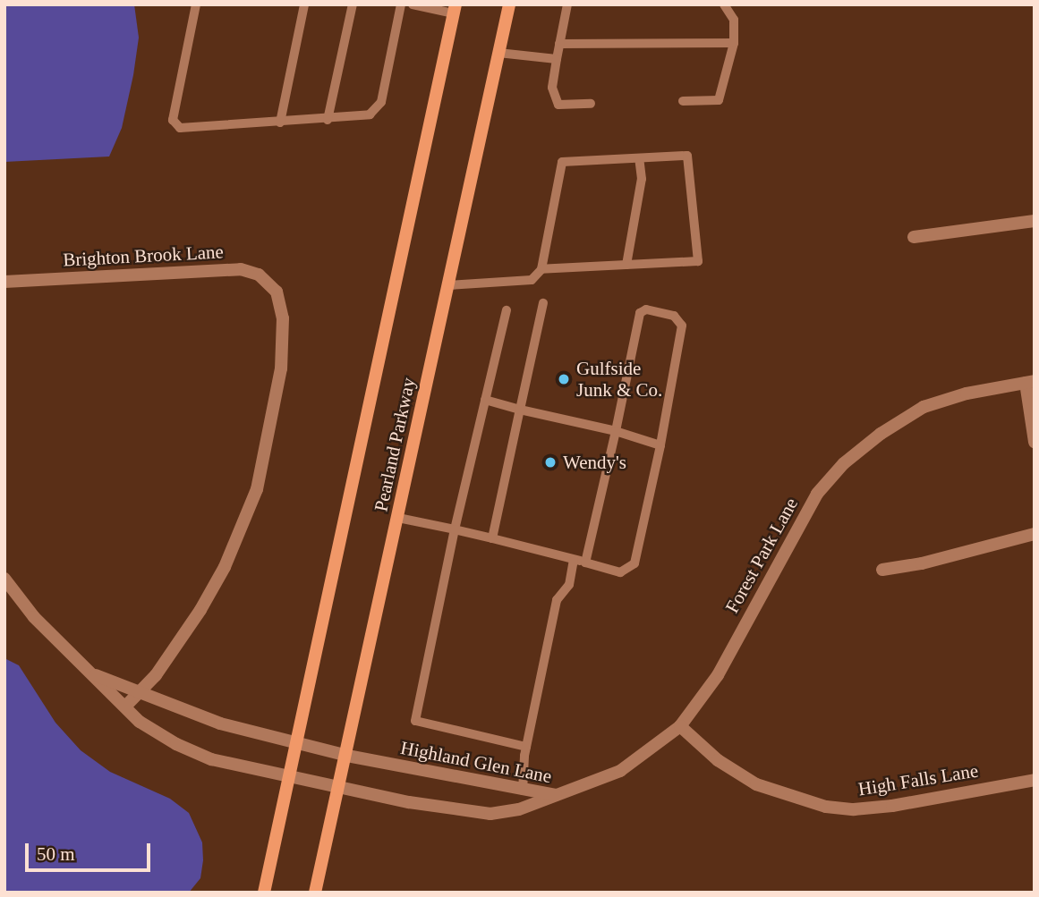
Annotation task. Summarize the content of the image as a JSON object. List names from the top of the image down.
{
  "streets": {
    "main road": ["Pearland Parkway"],
    "street": [
      "Brighton Brook Lane",
      "Forest Park Lane",
      "Highland Glen Lane",
      "High Falls Lane"
    ]
  },
  "crossings": [
    ["Brighton Brook Lane", "Highland Glen Lane"],
    ["Pearland Parkway", "Highland Glen Lane"],
    ["Forest Park Lane", "Highland Glen Lane"],
    ["Forest Park Lane", "High Falls Lane"]
  ],
  "places": ["Gulfside Junk & Co.", "Wendy's"],
  "scale_bar": "50 m"
}
